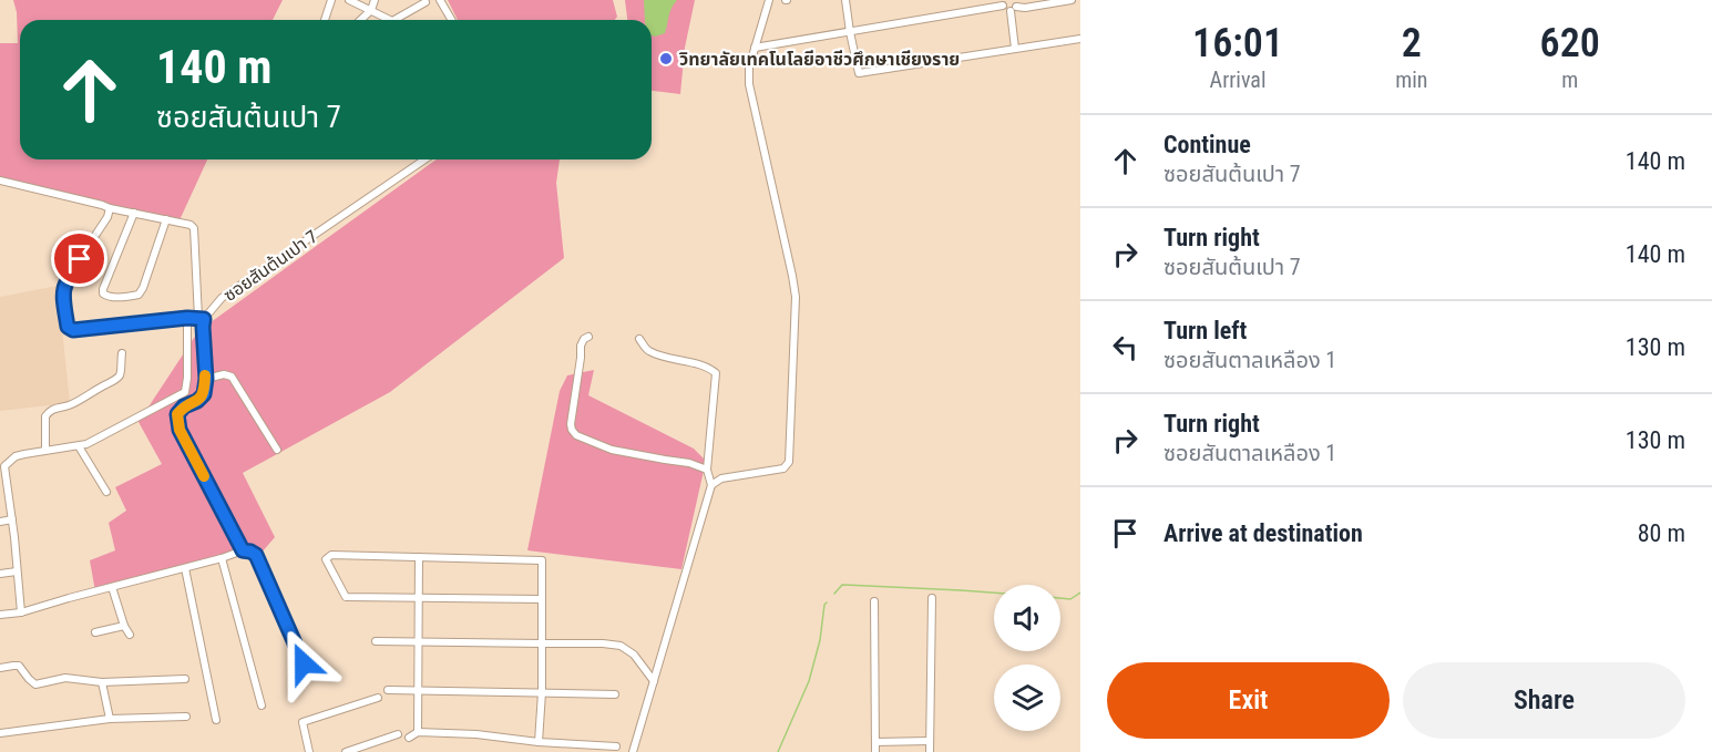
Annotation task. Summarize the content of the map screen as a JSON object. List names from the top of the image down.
{
  "streets": {
    "street": ["ซอยสันต้นเปา 7"]
  },
  "places": ["วิทยาลัยเทคโนโลยีอาชีวศึกษาเชียงราย"],
  "page": {
    "eta": [
      "16:01",
      "Arrival",
      "2",
      "min",
      "620",
      "m"
    ],
    "turn": ["140 m", "ซอยสันต้นเปา 7"],
    "list": [
      {
        "name": "Continue",
        "note": "ซอยสันต้นเปา 7",
        "value": "140 m"
      },
      {
        "name": "Turn right",
        "note": "ซอยสันต้นเปา 7",
        "value": "140 m"
      },
      {
        "name": "Turn left",
        "note": "ซอยสันตาลเหลือง 1",
        "value": "130 m"
      },
      {
        "name": "Turn right",
        "note": "ซอยสันตาลเหลือง 1",
        "value": "130 m"
      },
      {
        "name": "Arrive at destination",
        "value": "80 m"
      }
    ],
    "buttons": ["Exit", "Share"]
  }
}
